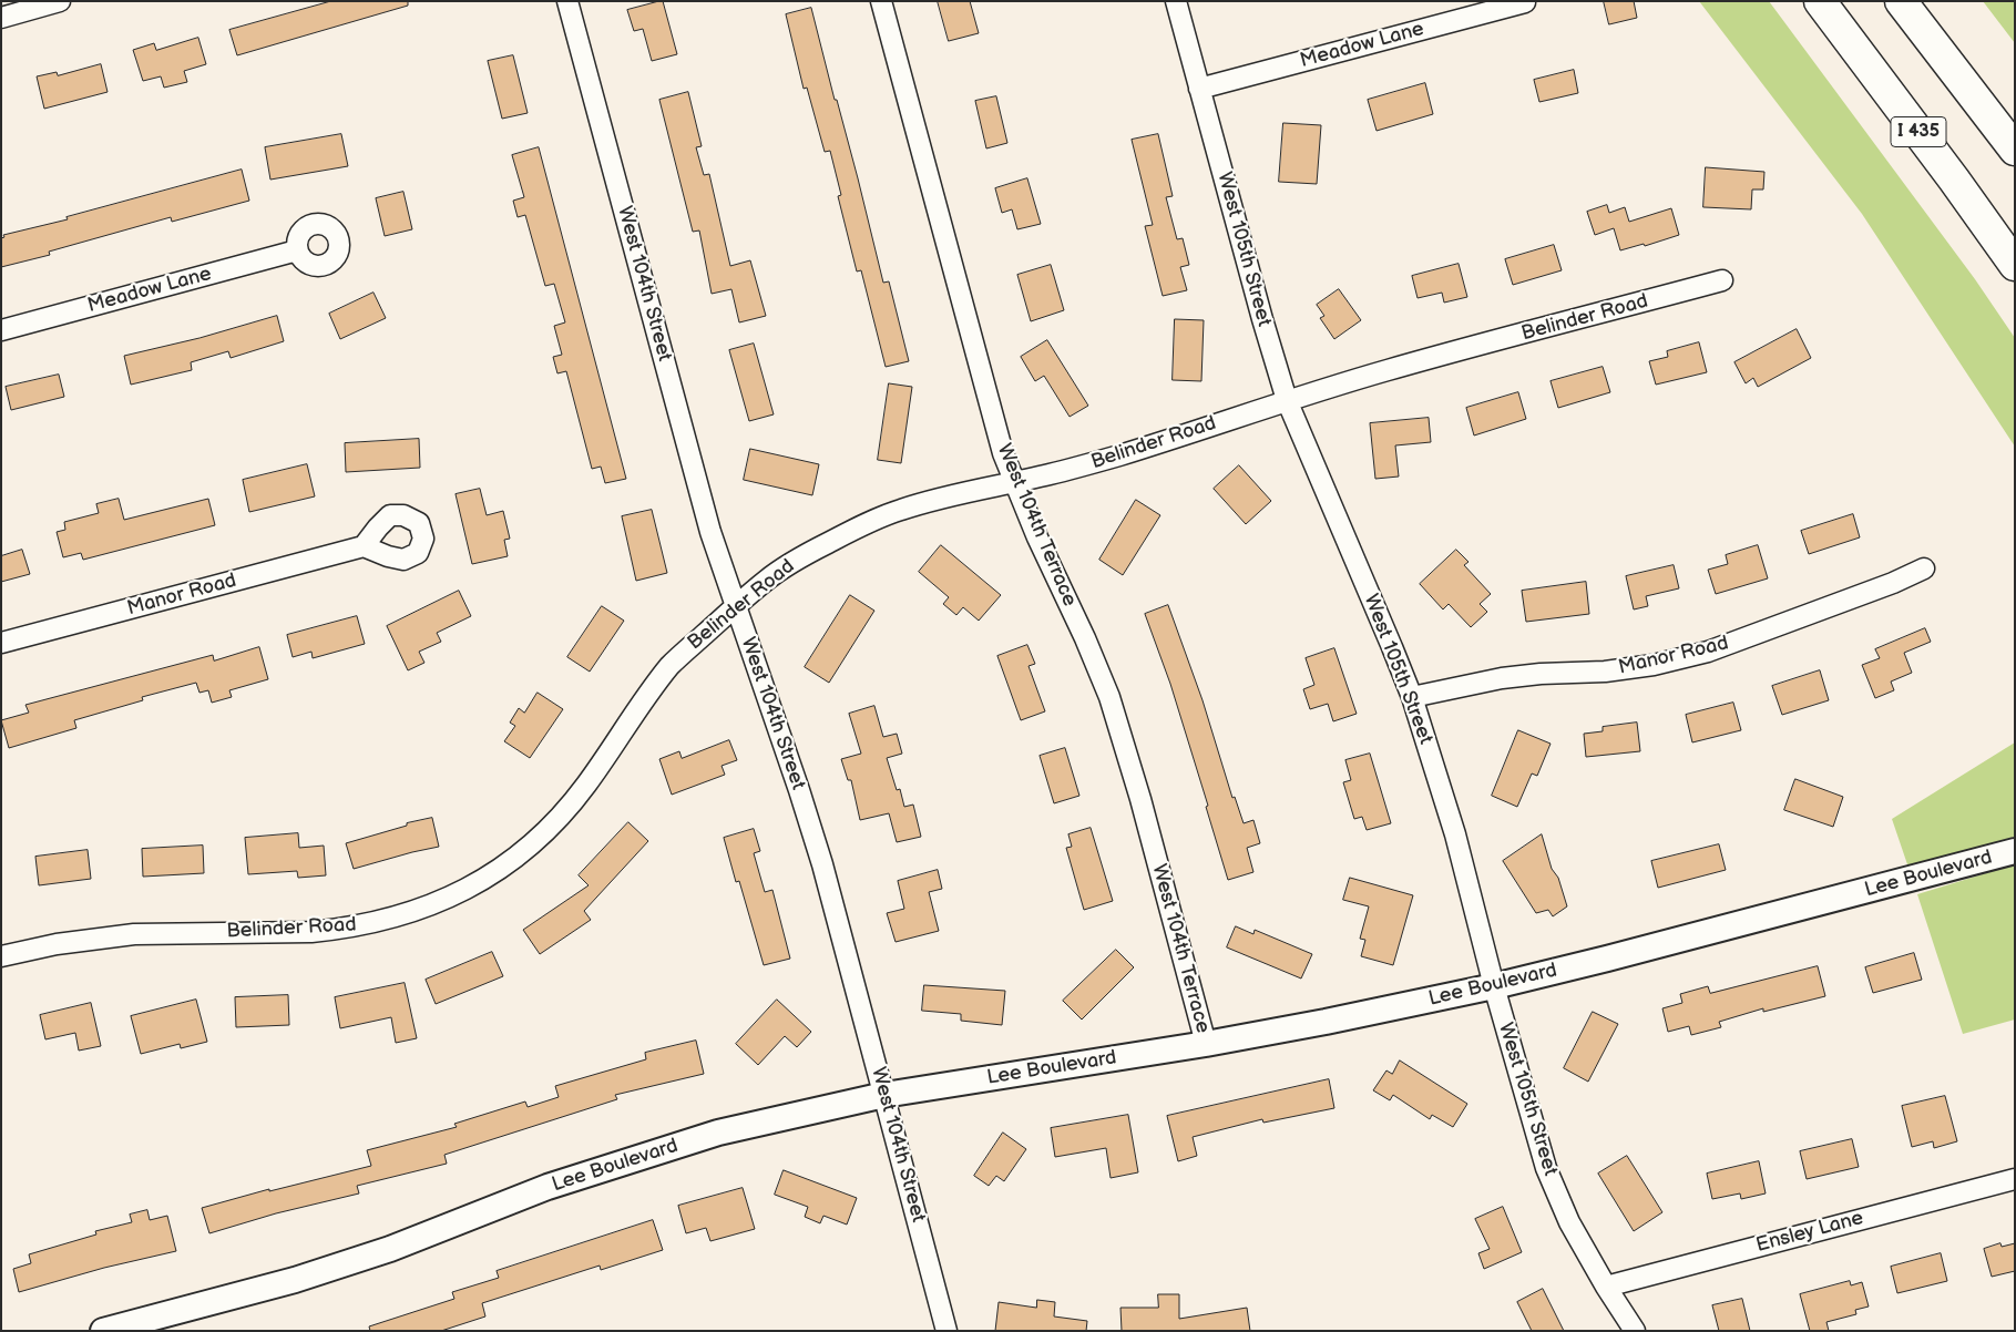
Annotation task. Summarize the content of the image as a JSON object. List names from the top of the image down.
{
  "streets": {
    "highway": ["I 435"],
    "street": [
      "Meadow Lane",
      "West 105th Street",
      "West 104th Street",
      "Belinder Road",
      "West 104th Terrace",
      "Manor Road",
      "Lee Boulevard",
      "Ensley Lane"
    ]
  },
  "crossings": [
    ["Meadow Lane", "West 105th Street"],
    ["West 105th Street", "Belinder Road"],
    ["West 105th Street", "Manor Road"],
    ["West 105th Street", "Lee Boulevard"],
    ["West 105th Street", "Ensley Lane"],
    ["West 104th Street", "Belinder Road"],
    ["West 104th Street", "Lee Boulevard"],
    ["Belinder Road", "West 104th Terrace"],
    ["West 104th Terrace", "Lee Boulevard"]
  ]
}
